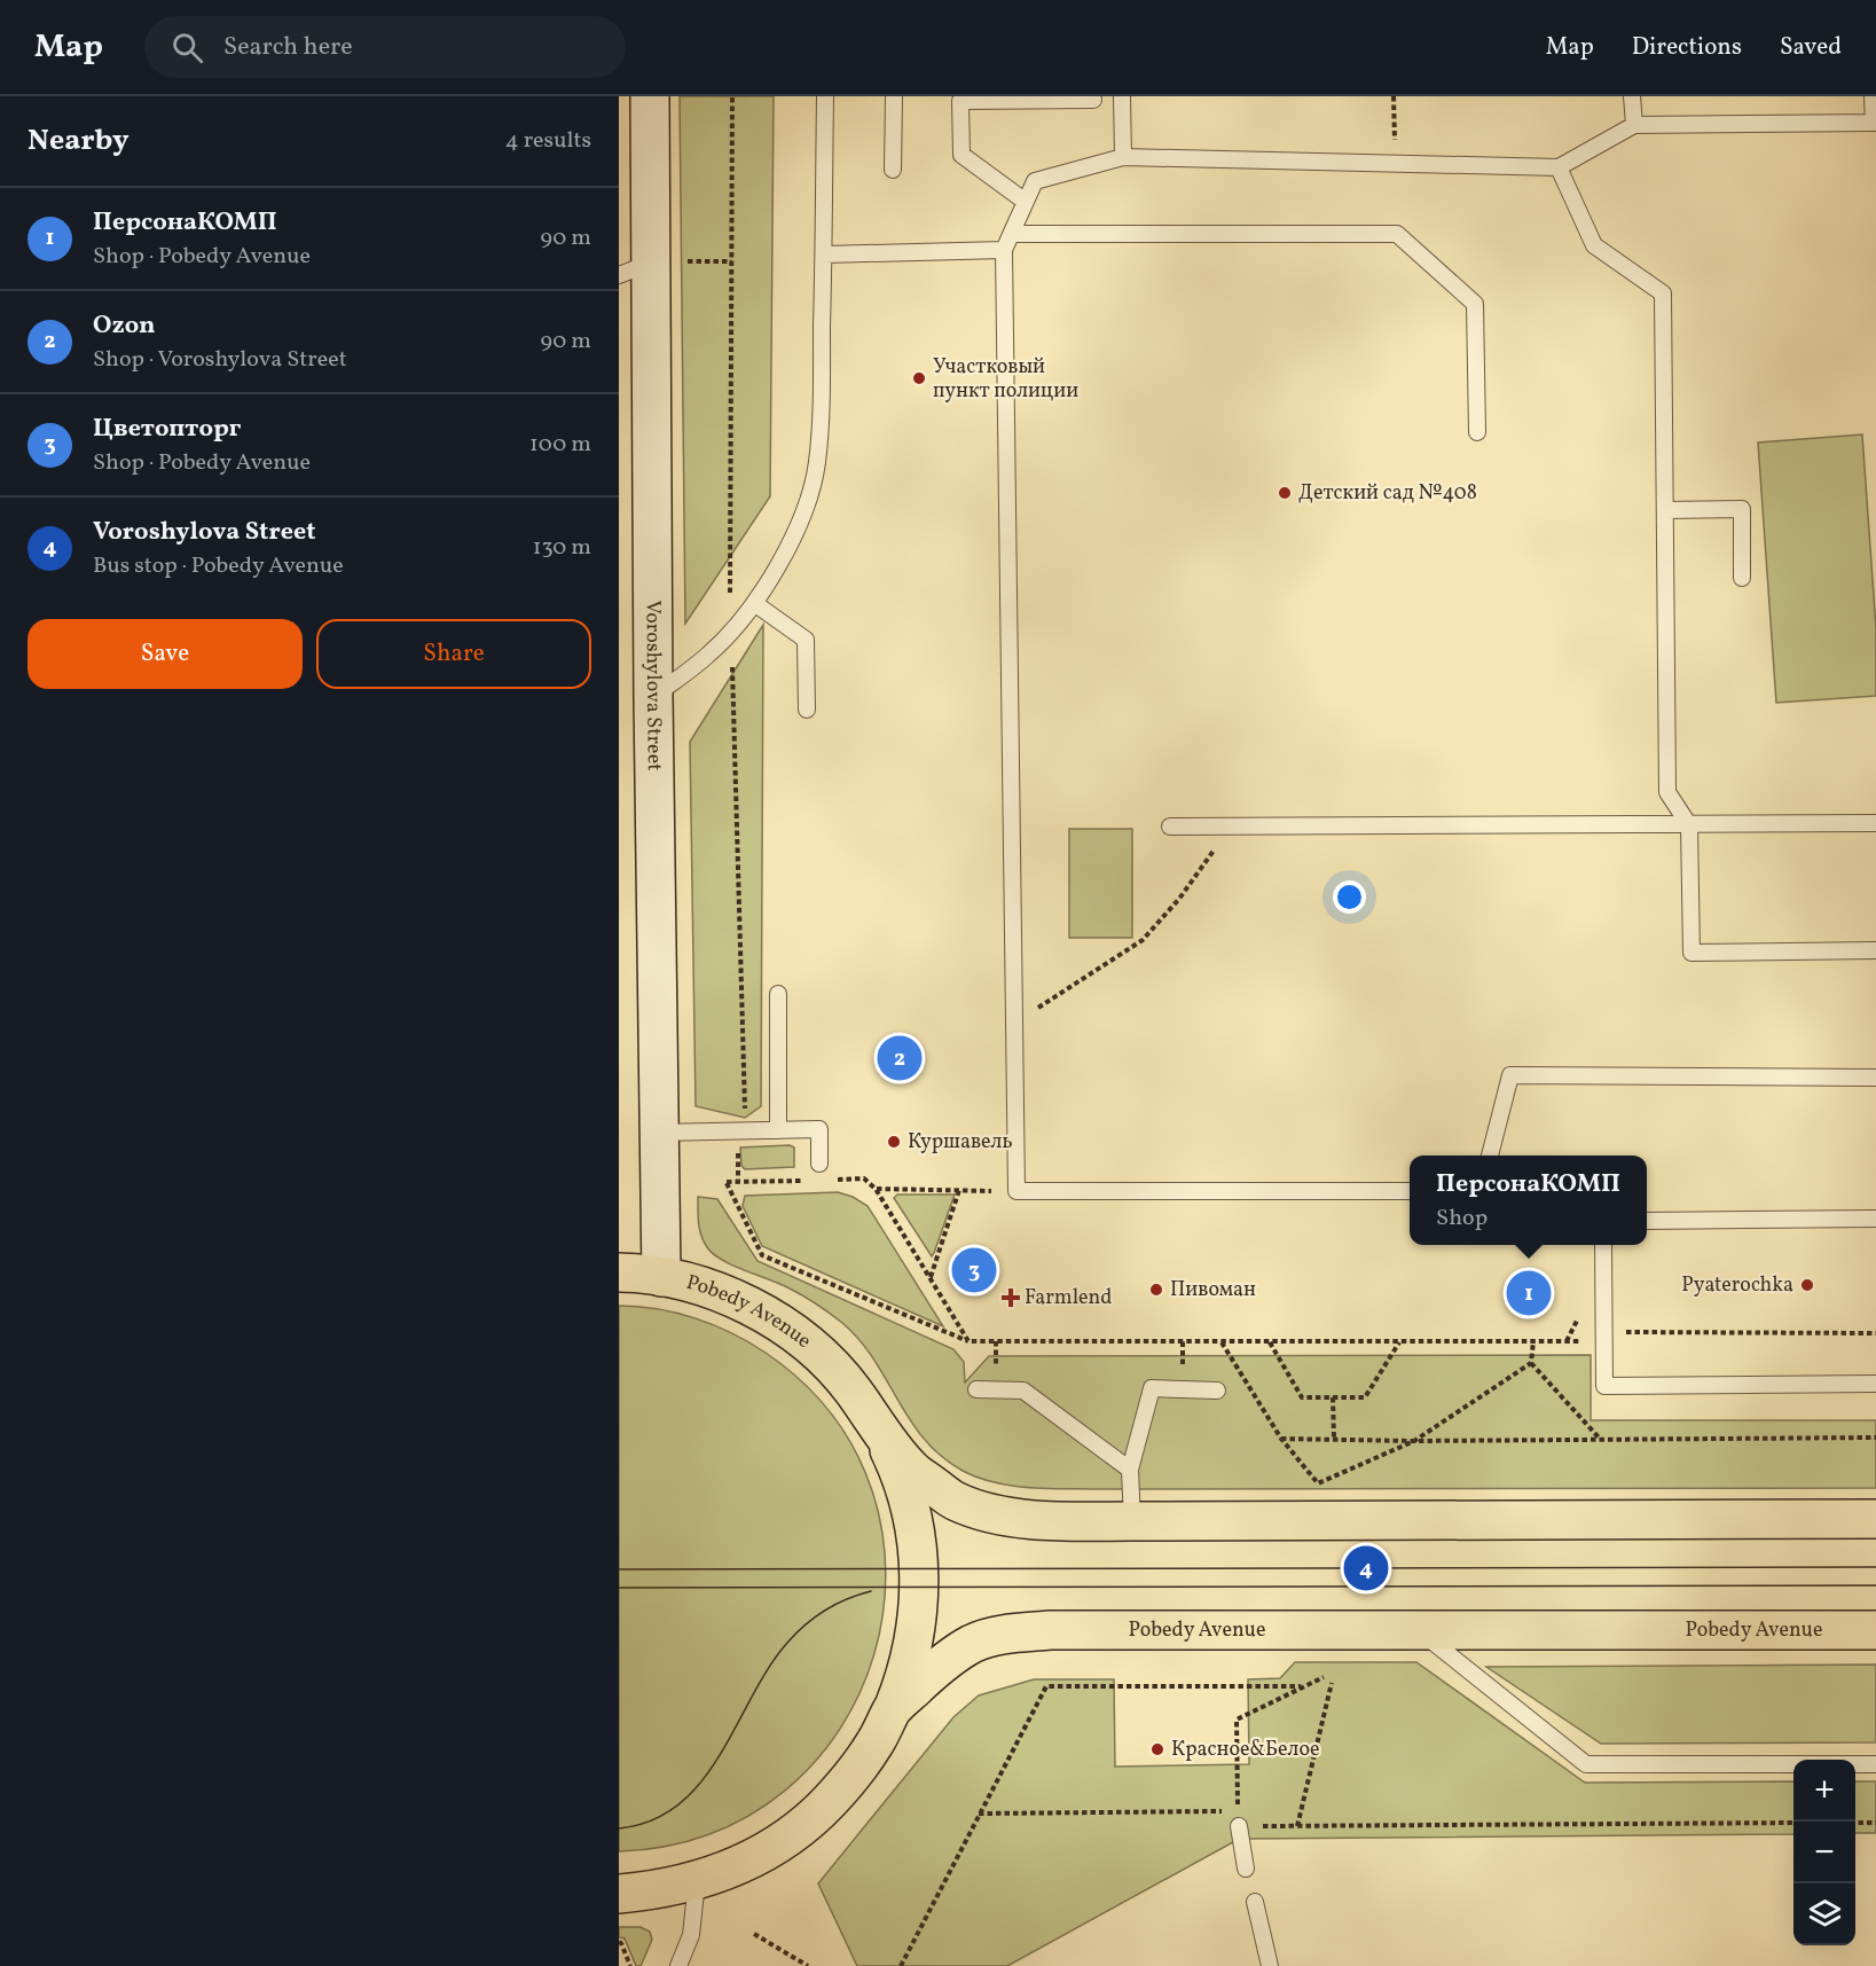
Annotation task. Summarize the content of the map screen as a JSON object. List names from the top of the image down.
{
  "streets": {
    "main road": ["Pobedy Avenue"],
    "street": ["Voroshylova Street"]
  },
  "crossings": [
    ["Voroshylova Street", "Pobedy Avenue"]
  ],
  "places": {
    "other": [
      "Участковый пункт полиции",
      "Детский сад №408",
      "Куршавель",
      "Pyaterochka",
      "Пивоман",
      "Красное&Белое"
    ],
    "health": ["Farmlend"]
  },
  "page": {
    "header": "Map",
    "search": "Search here",
    "nav": ["Map", "Directions", "Saved"],
    "heading": ["Nearby", "4 results"],
    "list": [
      {
        "mark": "1",
        "name": "ПерсонаКОМП",
        "note": "Shop · Pobedy Avenue",
        "value": "90 m"
      },
      {
        "mark": "2",
        "name": "Ozon",
        "note": "Shop · Voroshylova Street",
        "value": "90 m"
      },
      {
        "mark": "3",
        "name": "Цветопторг",
        "note": "Shop · Pobedy Avenue",
        "value": "100 m"
      },
      {
        "mark": "4",
        "name": "Voroshylova Street",
        "note": "Bus stop · Pobedy Avenue",
        "value": "130 m"
      }
    ],
    "buttons": ["Save", "Share"],
    "pins": [
      "2",
      "3",
      "1",
      "4"
    ],
    "popup": ["ПерсонаКОМП", "Shop"],
    "map_buttons": ["+", "−"]
  }
}
